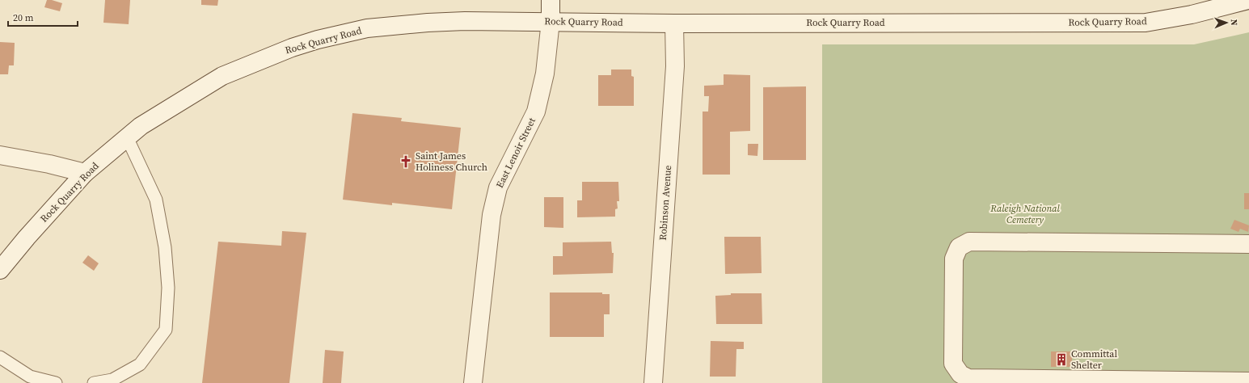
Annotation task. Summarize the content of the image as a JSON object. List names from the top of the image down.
{
  "streets": {
    "street": ["Rock Quarry Road", "East Lenoir Street", "Robinson Avenue"]
  },
  "crossings": [
    ["Rock Quarry Road", "East Lenoir Street"],
    ["Rock Quarry Road", "Robinson Avenue"]
  ],
  "parks": ["Raleigh National Cemetery"],
  "places": {
    "church": ["Saint James Holiness Church"],
    "building": ["Committal Shelter"]
  },
  "scale_bar": "20 m",
  "north": "right"
}
